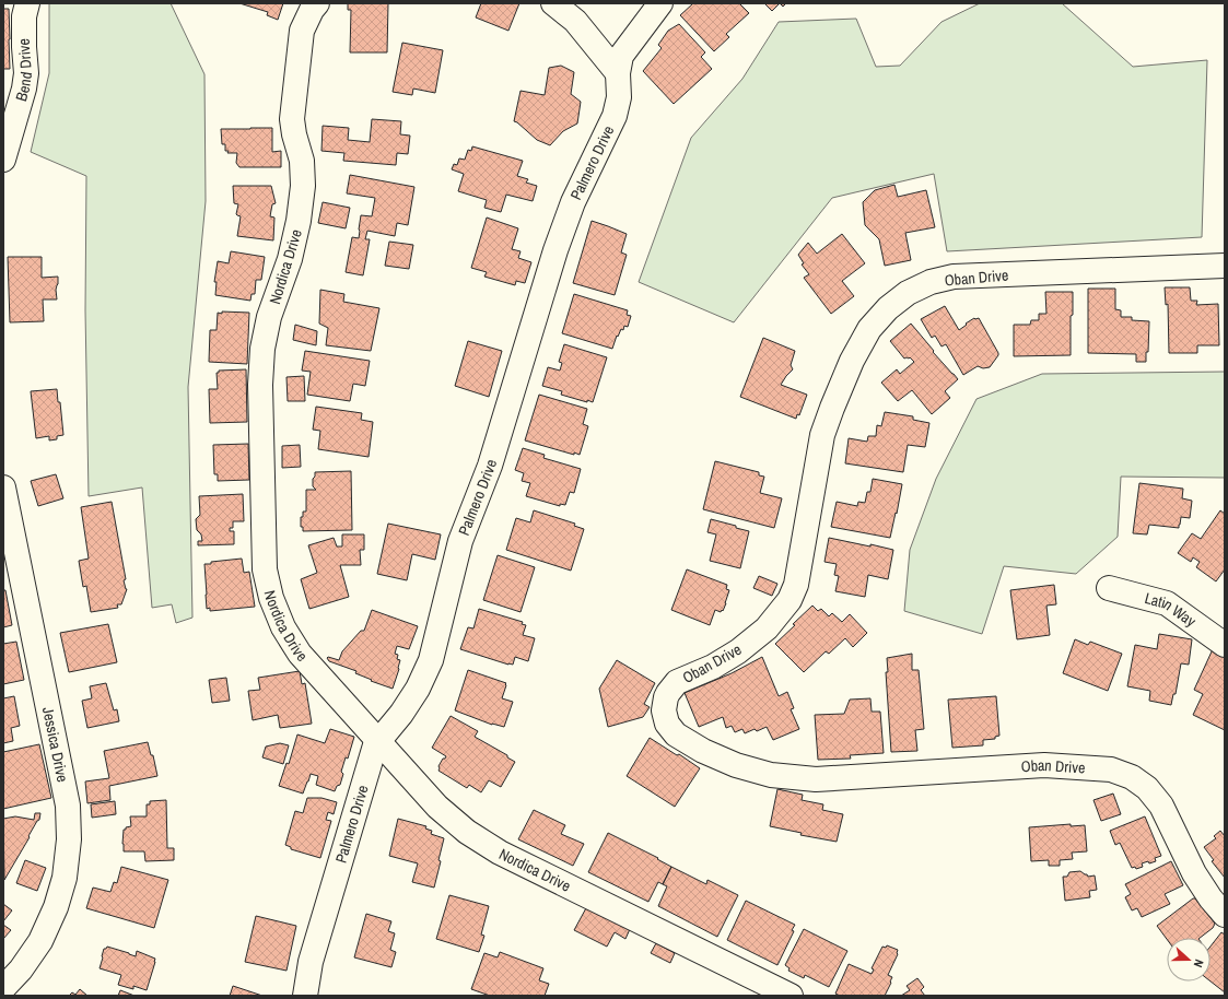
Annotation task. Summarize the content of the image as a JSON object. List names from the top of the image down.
{
  "streets": {
    "street": [
      "Bend Drive",
      "Palmero Drive",
      "Nordica Drive",
      "Oban Drive",
      "Latin Way",
      "Jessica Drive"
    ]
  },
  "crossings": [
    ["Palmero Drive", "Nordica Drive"]
  ],
  "north": "right"
}
